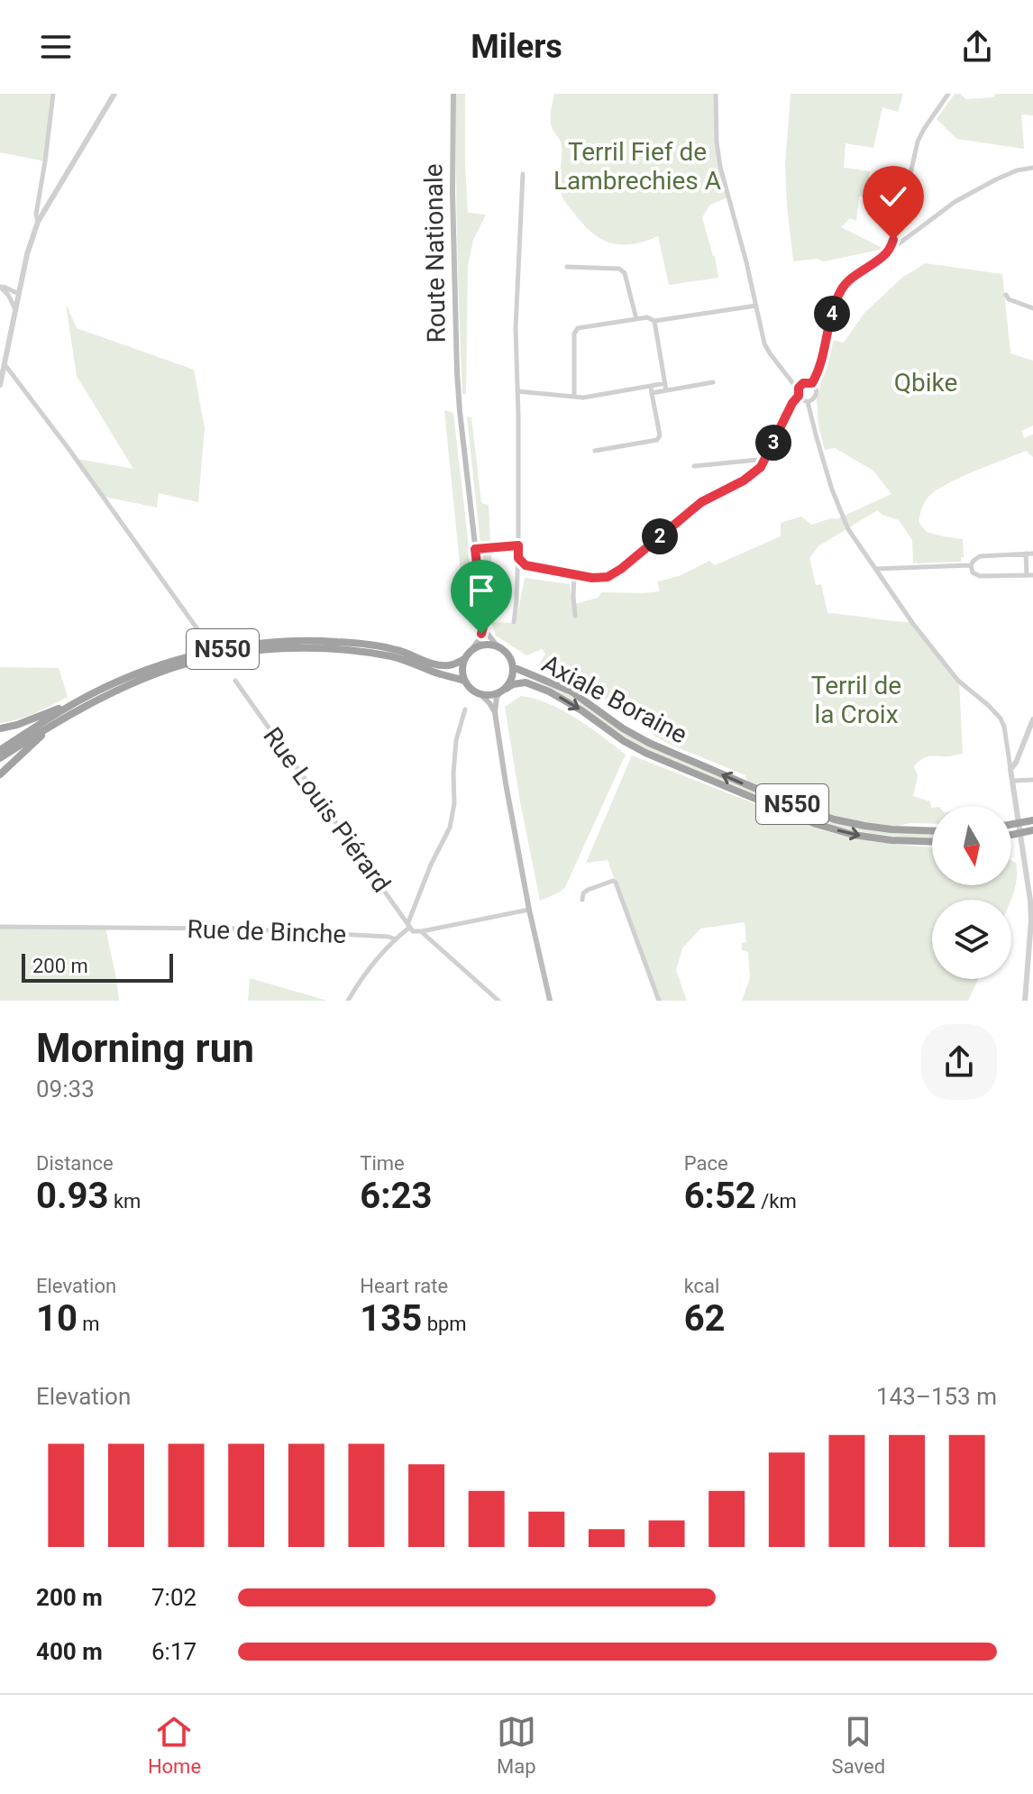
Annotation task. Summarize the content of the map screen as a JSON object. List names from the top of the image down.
{
  "streets": {
    "highway": ["N550", "Axiale Boraine"],
    "main road": ["Route Nationale"],
    "street": ["Rue Louis Piérard", "Rue de Binche"]
  },
  "crossings": [
    ["N550", "Axiale Boraine"]
  ],
  "parks": ["Terril Fief de Lambrechies A", "Qbike", "Terril de la Croix"],
  "scale_bar": "200 m",
  "north": "bottom",
  "page": {
    "header": "Milers",
    "pins": ["4", "3", "2"],
    "scale": "200 m",
    "heading": ["Morning run", "09:33"],
    "stats": [
      ["Distance", "0.93 km"],
      ["Time", "6:23"],
      ["Pace", "6:52 /km"],
      ["Elevation", "10 m"],
      ["Heart rate", "135 bpm"],
      ["kcal", "62"]
    ],
    "chart": ["Elevation", "143–153 m"],
    "list": [
      {
        "name": "200 m",
        "note": "7:02"
      },
      {
        "name": "400 m",
        "note": "6:17"
      }
    ],
    "tabs": ["Home", "Map", "Saved"]
  }
}
